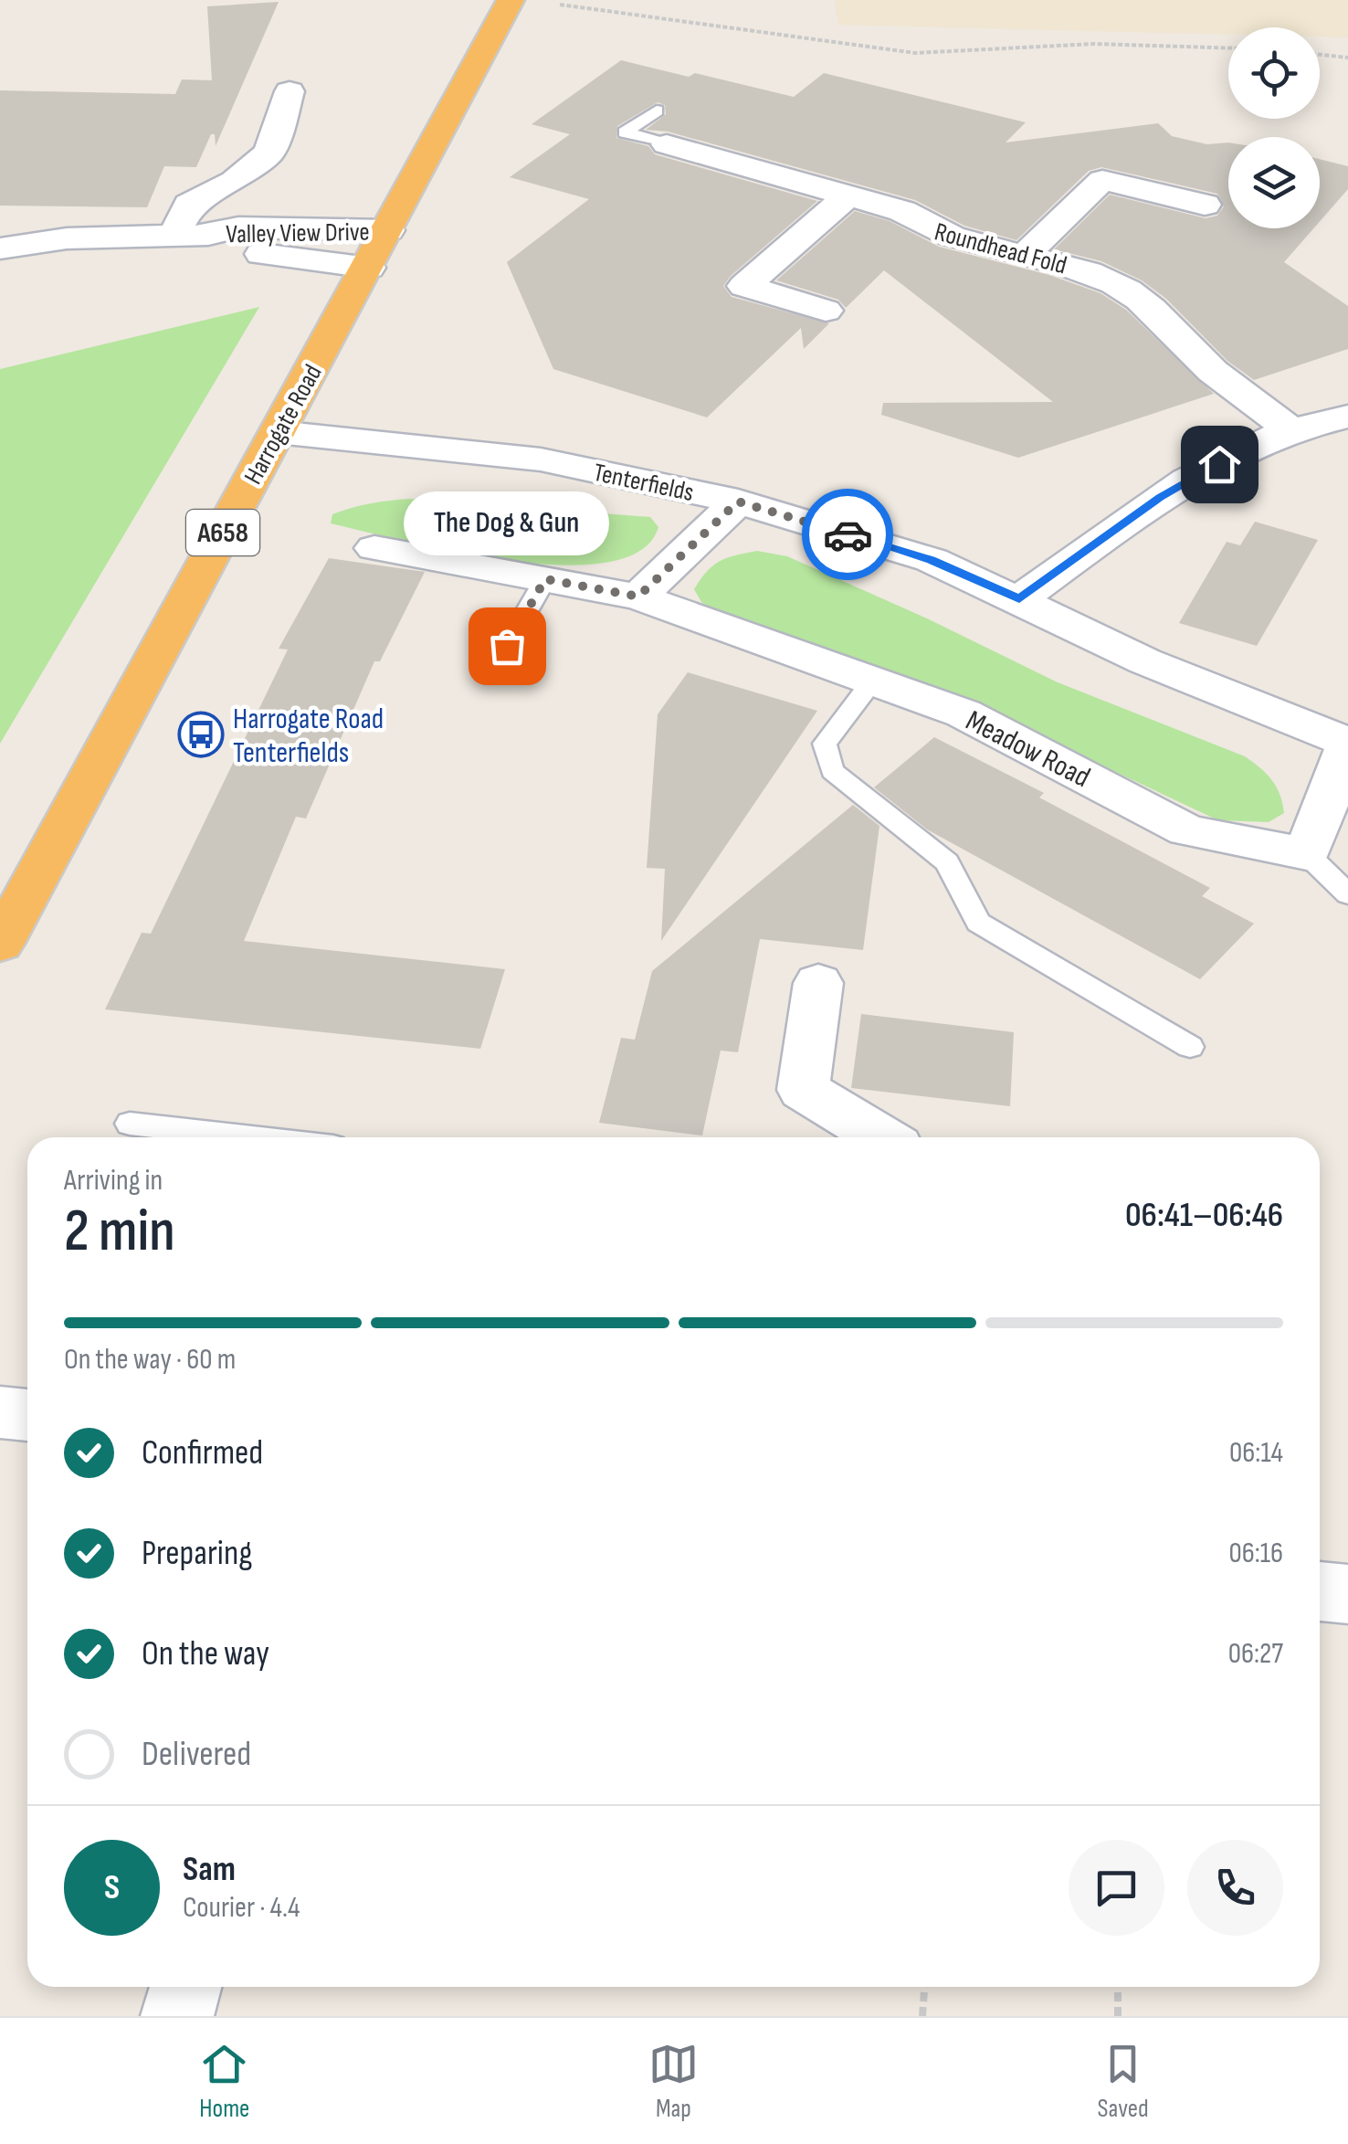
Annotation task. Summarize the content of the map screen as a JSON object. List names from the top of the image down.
{
  "streets": {
    "highway": ["Harrogate Road", "A658"],
    "street": [
      "Valley View Drive",
      "Roundhead Fold",
      "Tenterfields",
      "Meadow Road"
    ]
  },
  "crossings": [
    ["Valley View Drive", "Harrogate Road"],
    ["Harrogate Road", "Tenterfields"]
  ],
  "places": {
    "other": ["The Dog & Gun"],
    "bus stop": ["Harrogate Road Tenterfields"]
  },
  "page": {
    "bubble": "The Dog & Gun",
    "heading": ["2 min", "Arriving in", "06:41–06:46"],
    "panel": ["Sam", "Courier · 4.4"],
    "bar": "On the way · 60 m",
    "list": [
      ["Confirmed", "06:14"],
      ["Preparing", "06:16"],
      ["On the way", "06:27"],
      "Delivered"
    ],
    "round": "S",
    "tabs": ["Home", "Map", "Saved"]
  }
}
